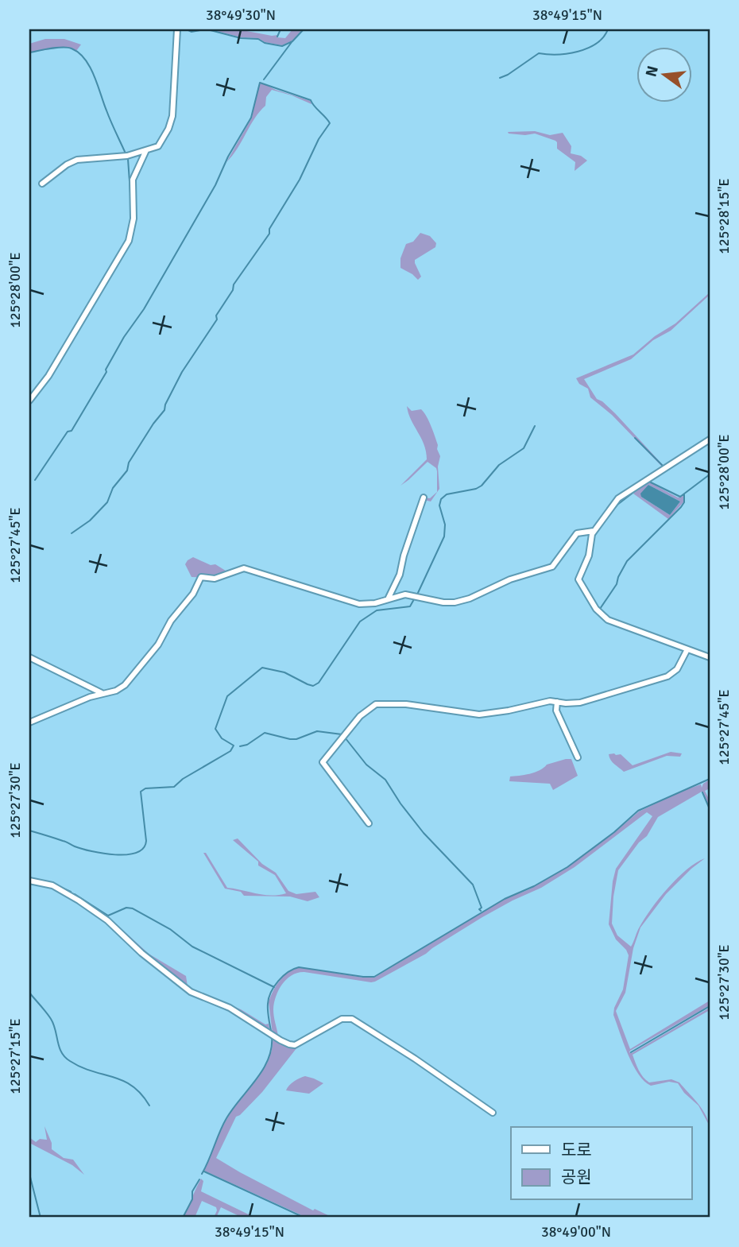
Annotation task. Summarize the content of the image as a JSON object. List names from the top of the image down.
{
  "legend": ["도로", "공원"],
  "north": "left",
  "coordinates": [
    "38°49'30\"N",
    "38°49'15\"N",
    "125°28'15\"E",
    "125°28'00\"E",
    "125°27'45\"E",
    "125°27'30\"E",
    "125°27'15\"E",
    "38°49'00\"N"
  ]
}
